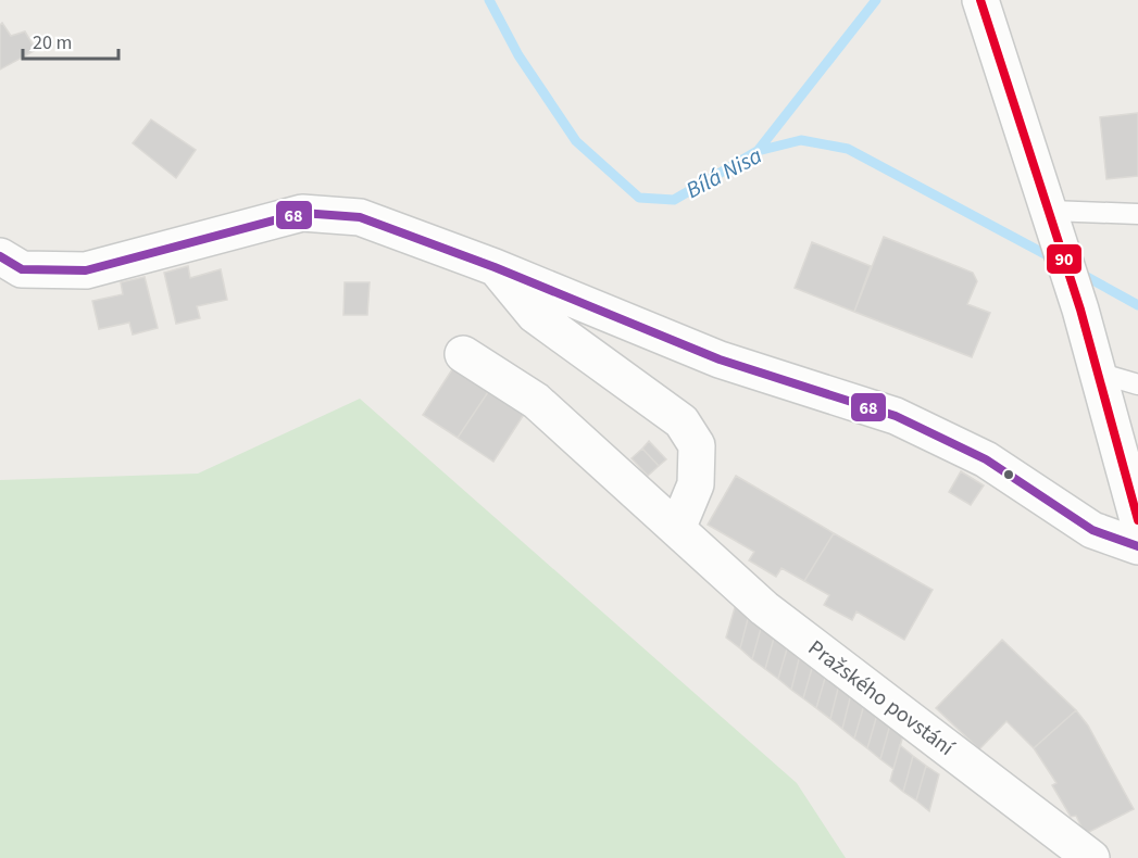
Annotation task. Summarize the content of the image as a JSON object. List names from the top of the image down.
{
  "streets": {
    "street": ["Pražského povstání"]
  },
  "water": ["Bílá Nisa"],
  "lines": ["transit line 90", "transit line 68"],
  "scale_bar": "20 m"
}
